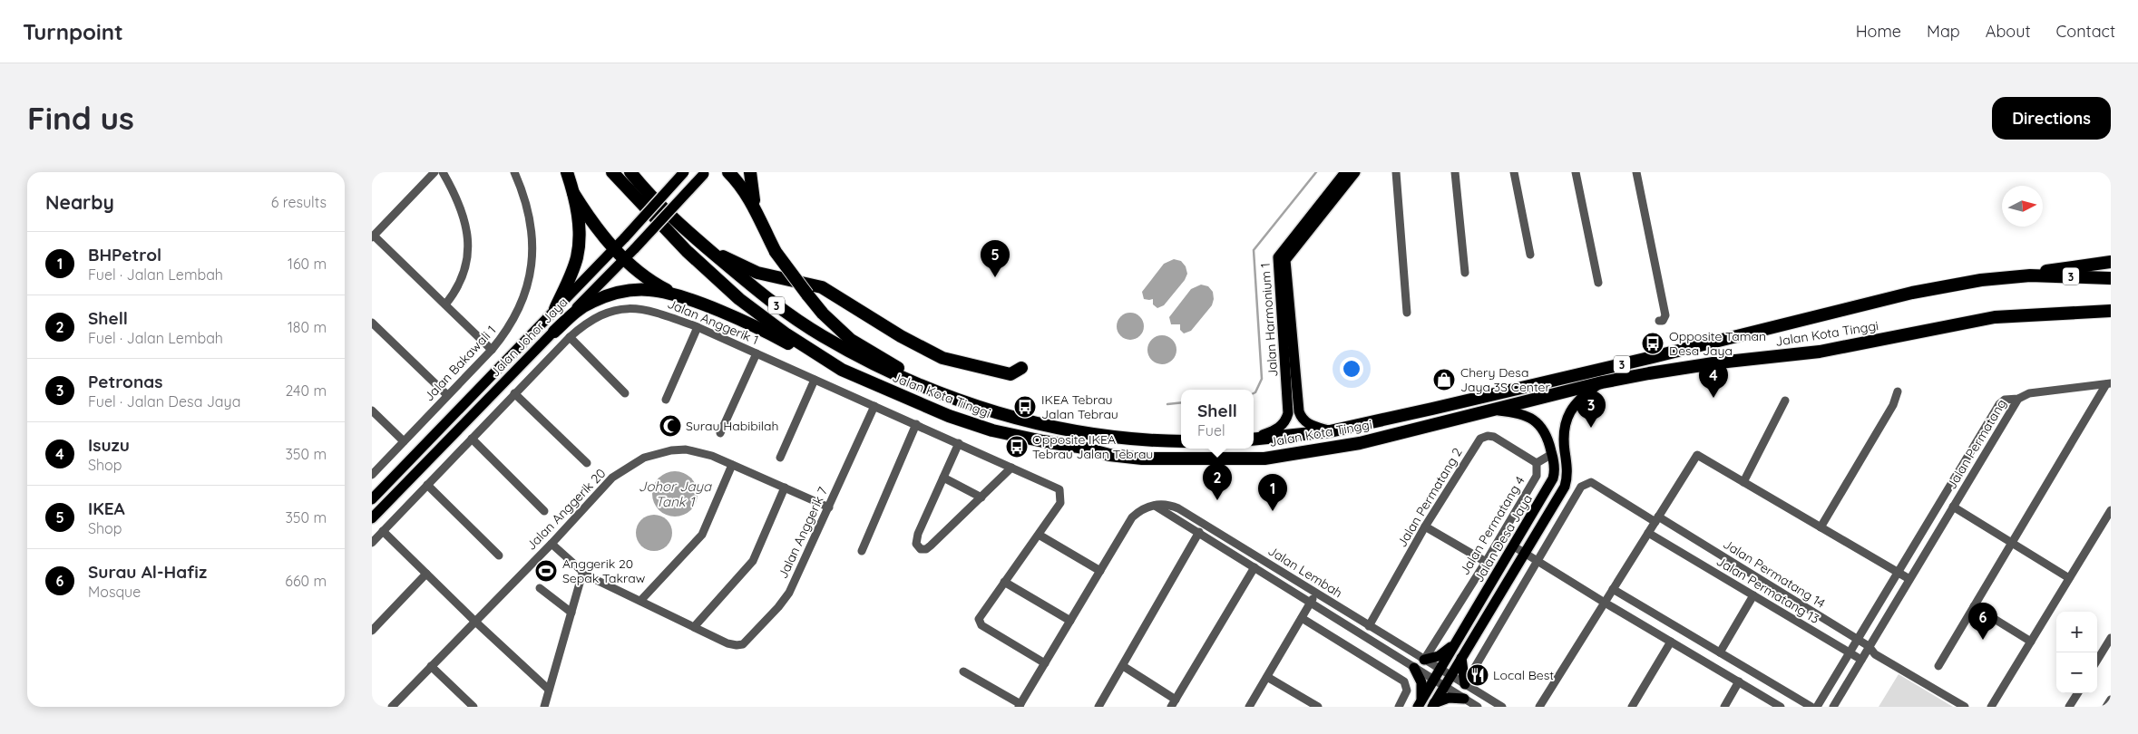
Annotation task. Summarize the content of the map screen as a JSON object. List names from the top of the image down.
{
  "streets": {
    "highway": ["3", "Jalan Kota Tinggi"],
    "main road": ["Jalan Harmonium 1", "Jalan Johor Jaya", "Jalan Desa Jaya"],
    "street": [
      "Jalan Anggerik 1",
      "Jalan Bakawali 1",
      "Jalan Permatang",
      "Jalan Permatang 2",
      "Jalan Anggerik 20",
      "Jalan Permatang 4",
      "Jalan Anggerik 7",
      "Jalan Lembah",
      "Jalan Permatang 14",
      "Jalan Permatang 13"
    ]
  },
  "crossings": [
    ["Jalan Harmonium 1", "Jalan Kota Tinggi"],
    ["Jalan Anggerik 1", "Jalan Anggerik 7"],
    ["Jalan Kota Tinggi", "Jalan Desa Jaya"],
    ["Jalan Permatang", "Jalan Permatang 14"],
    ["Jalan Permatang", "Jalan Permatang 13"],
    ["Jalan Permatang 2", "Jalan Permatang 4"],
    ["Jalan Permatang 2", "Jalan Lembah"],
    ["Jalan Anggerik 20", "Jalan Anggerik 7"],
    ["Jalan Permatang 4", "Jalan Lembah"],
    ["Jalan Desa Jaya", "Jalan Lembah"]
  ],
  "water": ["Johor Jaya Tank 1"],
  "places": {
    "bus stop": ["Opposite Taman Desa Jaya", "IKEA Tebrau Jalan Tebrau", "Opposite IKEA Tebrau Jalan Tebrau"],
    "shop": ["Chery Desa Jaya 3S Center"],
    "mosque": ["Surau Habibilah"],
    "sports": ["Anggerik 20 Sepak Takraw"],
    "restaurant": ["Local Best"]
  },
  "north": "right",
  "page": {
    "header": "Turnpoint",
    "nav": [
      "Home",
      "Map",
      "About",
      "Contact"
    ],
    "buttons": "Directions",
    "title": "Find us",
    "heading": ["Nearby", "6 results"],
    "list": [
      {
        "mark": "1",
        "name": "BHPetrol",
        "note": "Fuel · Jalan Lembah",
        "value": "160 m"
      },
      {
        "mark": "2",
        "name": "Shell",
        "note": "Fuel · Jalan Lembah",
        "value": "180 m"
      },
      {
        "mark": "3",
        "name": "Petronas",
        "note": "Fuel · Jalan Desa Jaya",
        "value": "240 m"
      },
      {
        "mark": "4",
        "name": "Isuzu",
        "note": "Shop",
        "value": "350 m"
      },
      {
        "mark": "5",
        "name": "IKEA",
        "note": "Shop",
        "value": "350 m"
      },
      {
        "mark": "6",
        "name": "Surau Al-Hafiz",
        "note": "Mosque",
        "value": "660 m"
      }
    ],
    "pins": [
      "5",
      "4",
      "3",
      "2",
      "1",
      "6"
    ],
    "popup": ["Shell", "Fuel"],
    "map_buttons": ["+", "−"]
  }
}
